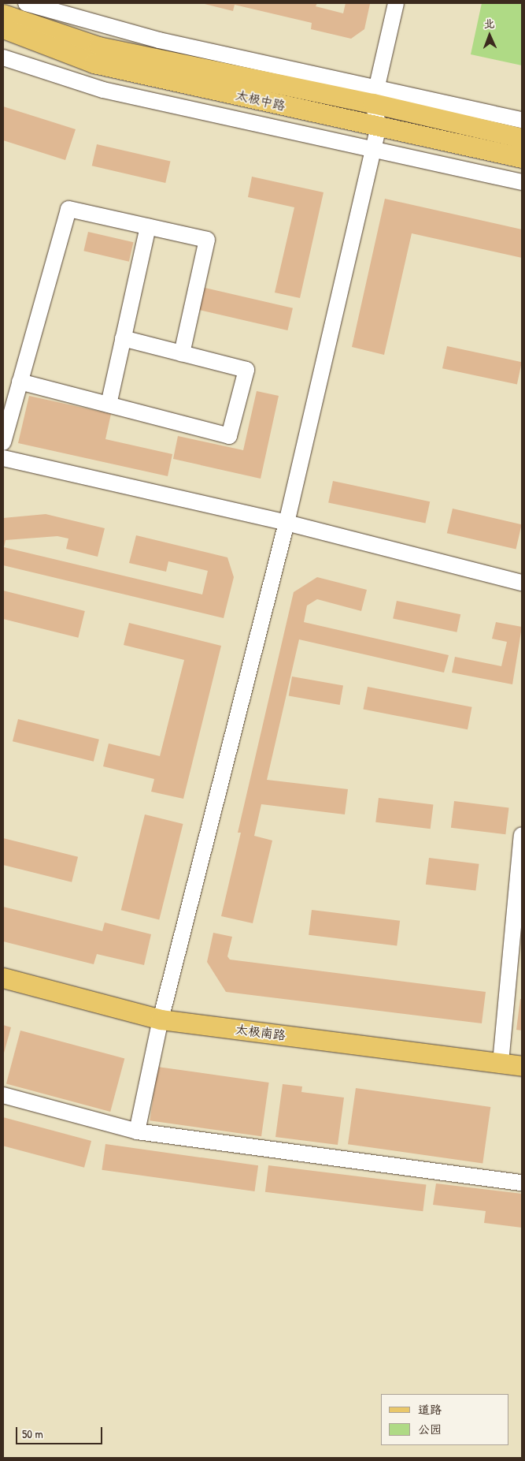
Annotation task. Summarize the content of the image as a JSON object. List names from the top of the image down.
{
  "streets": {
    "main road": ["太极中路", "太极南路"]
  },
  "legend": ["道路", "公园"],
  "scale_bar": "50 m",
  "north": "top"
}
